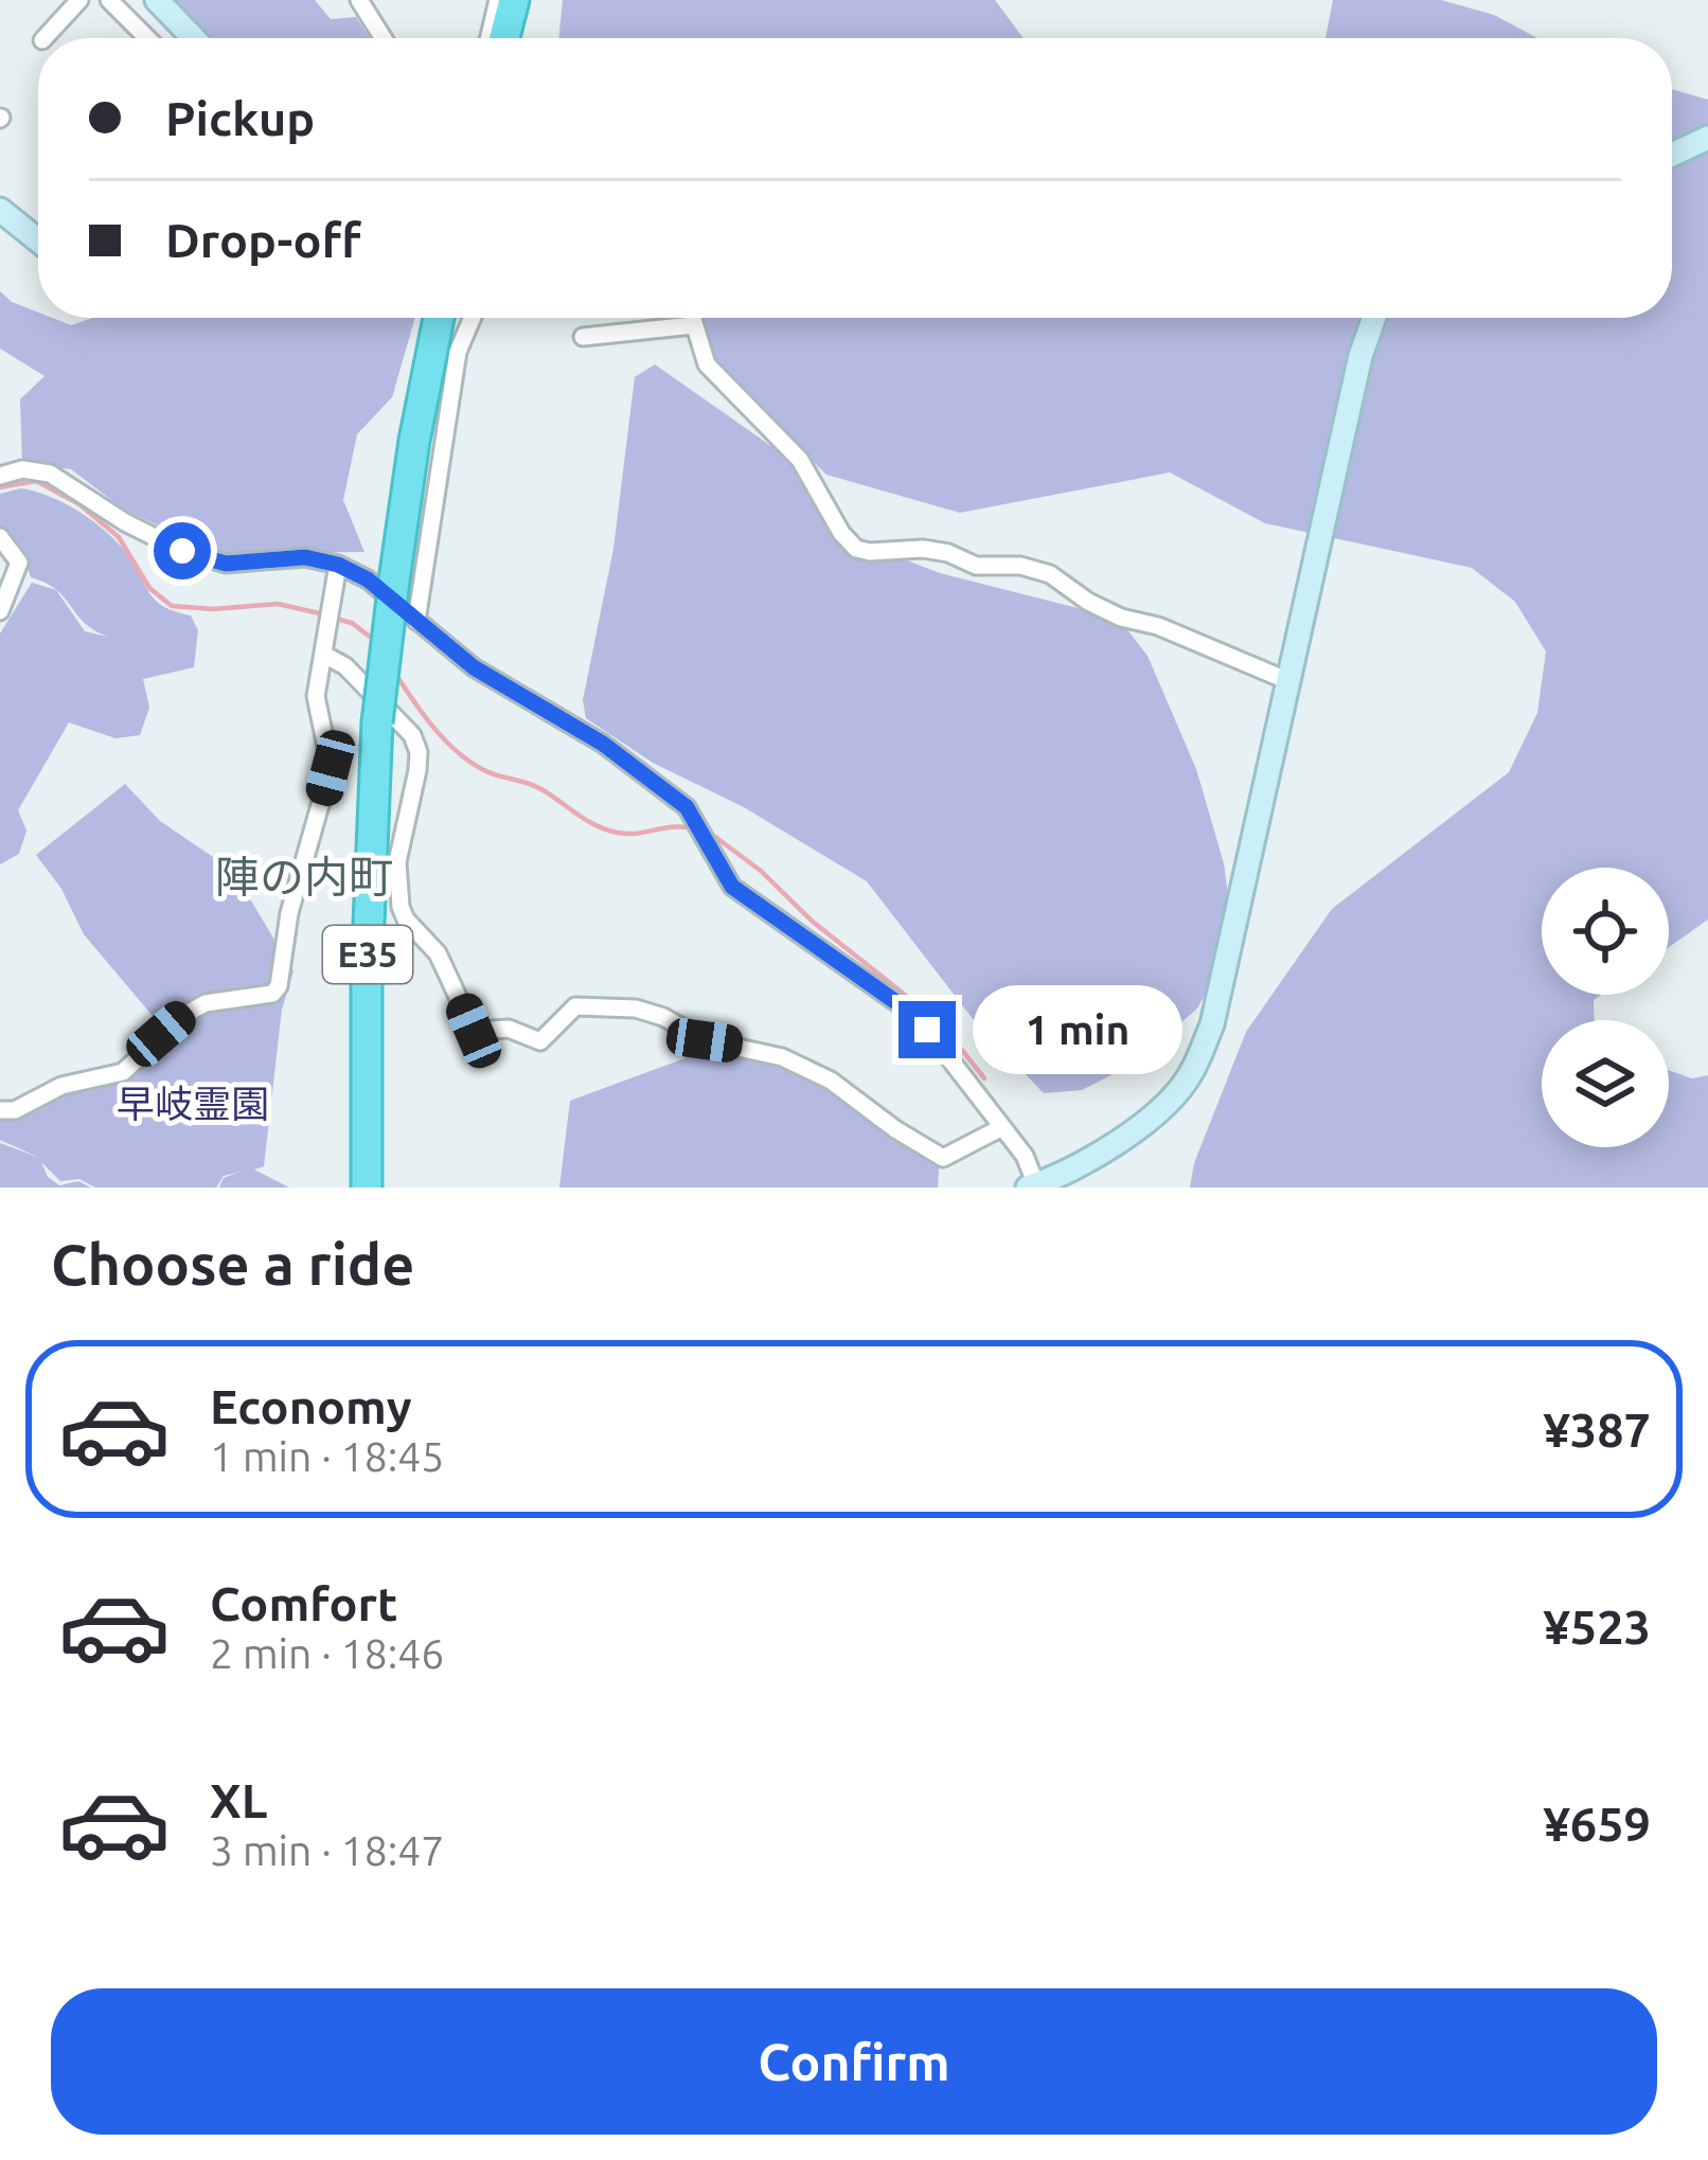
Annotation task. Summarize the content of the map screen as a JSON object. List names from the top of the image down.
{
  "streets": {
    "highway": ["E35"]
  },
  "districts": ["陣の内町"],
  "parks": ["早岐霊園"],
  "page": {
    "banner": ["Pickup", "Drop-off"],
    "bubble": "1 min",
    "heading": "Choose a ride",
    "list": [
      {
        "name": "Economy",
        "note": "1 min · 18:45",
        "value": "¥387"
      },
      {
        "name": "Comfort",
        "note": "2 min · 18:46",
        "value": "¥523"
      },
      {
        "name": "XL",
        "note": "3 min · 18:47",
        "value": "¥659"
      }
    ],
    "buttons": "Confirm"
  }
}
